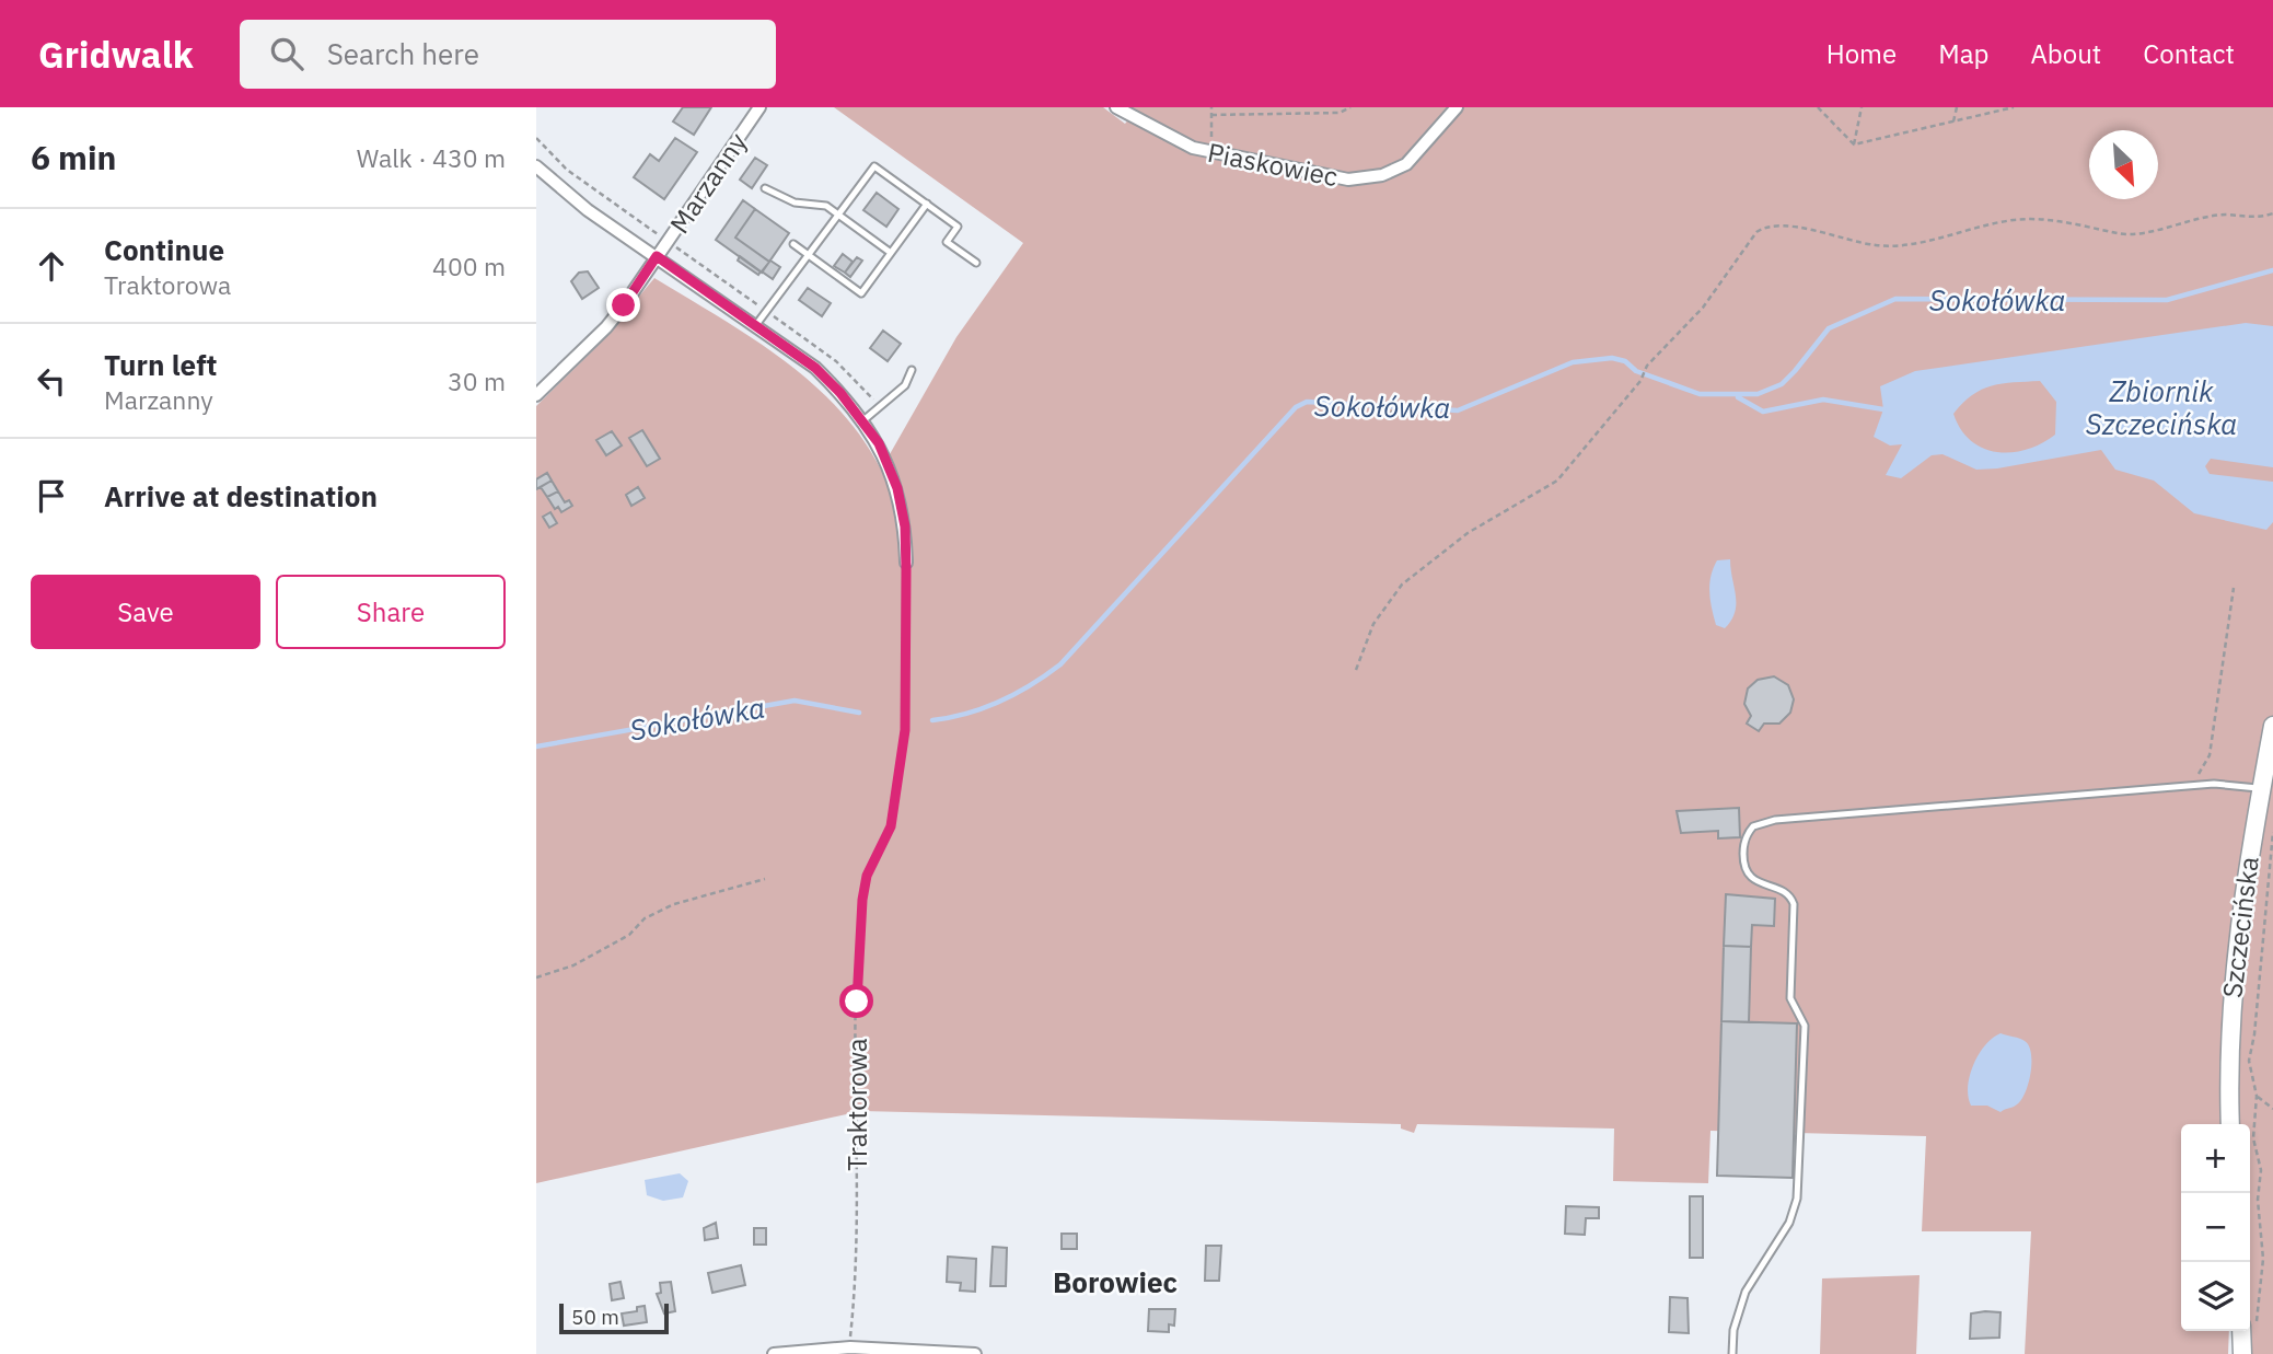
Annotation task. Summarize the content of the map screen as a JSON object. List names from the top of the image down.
{
  "streets": {
    "main road": ["Szczecińska"],
    "street": ["Piaskowiec", "Marzanny"],
    "path": ["Traktorowa"]
  },
  "districts": ["Borowiec"],
  "water": ["Sokołówka", "Zbiornik Szczecińska"],
  "scale_bar": "50 m",
  "north": "bottom right",
  "page": {
    "header": "Gridwalk",
    "search": "Search here",
    "nav": [
      "Home",
      "Map",
      "About",
      "Contact"
    ],
    "heading": ["6 min", "Walk · 430 m"],
    "list": [
      ["Continue", "Traktorowa", "400 m"],
      ["Turn left", "Marzanny", "30 m"],
      "Arrive at destination"
    ],
    "buttons": ["Save", "Share"],
    "map_buttons": ["+", "−"],
    "scale": "50 m"
  }
}
